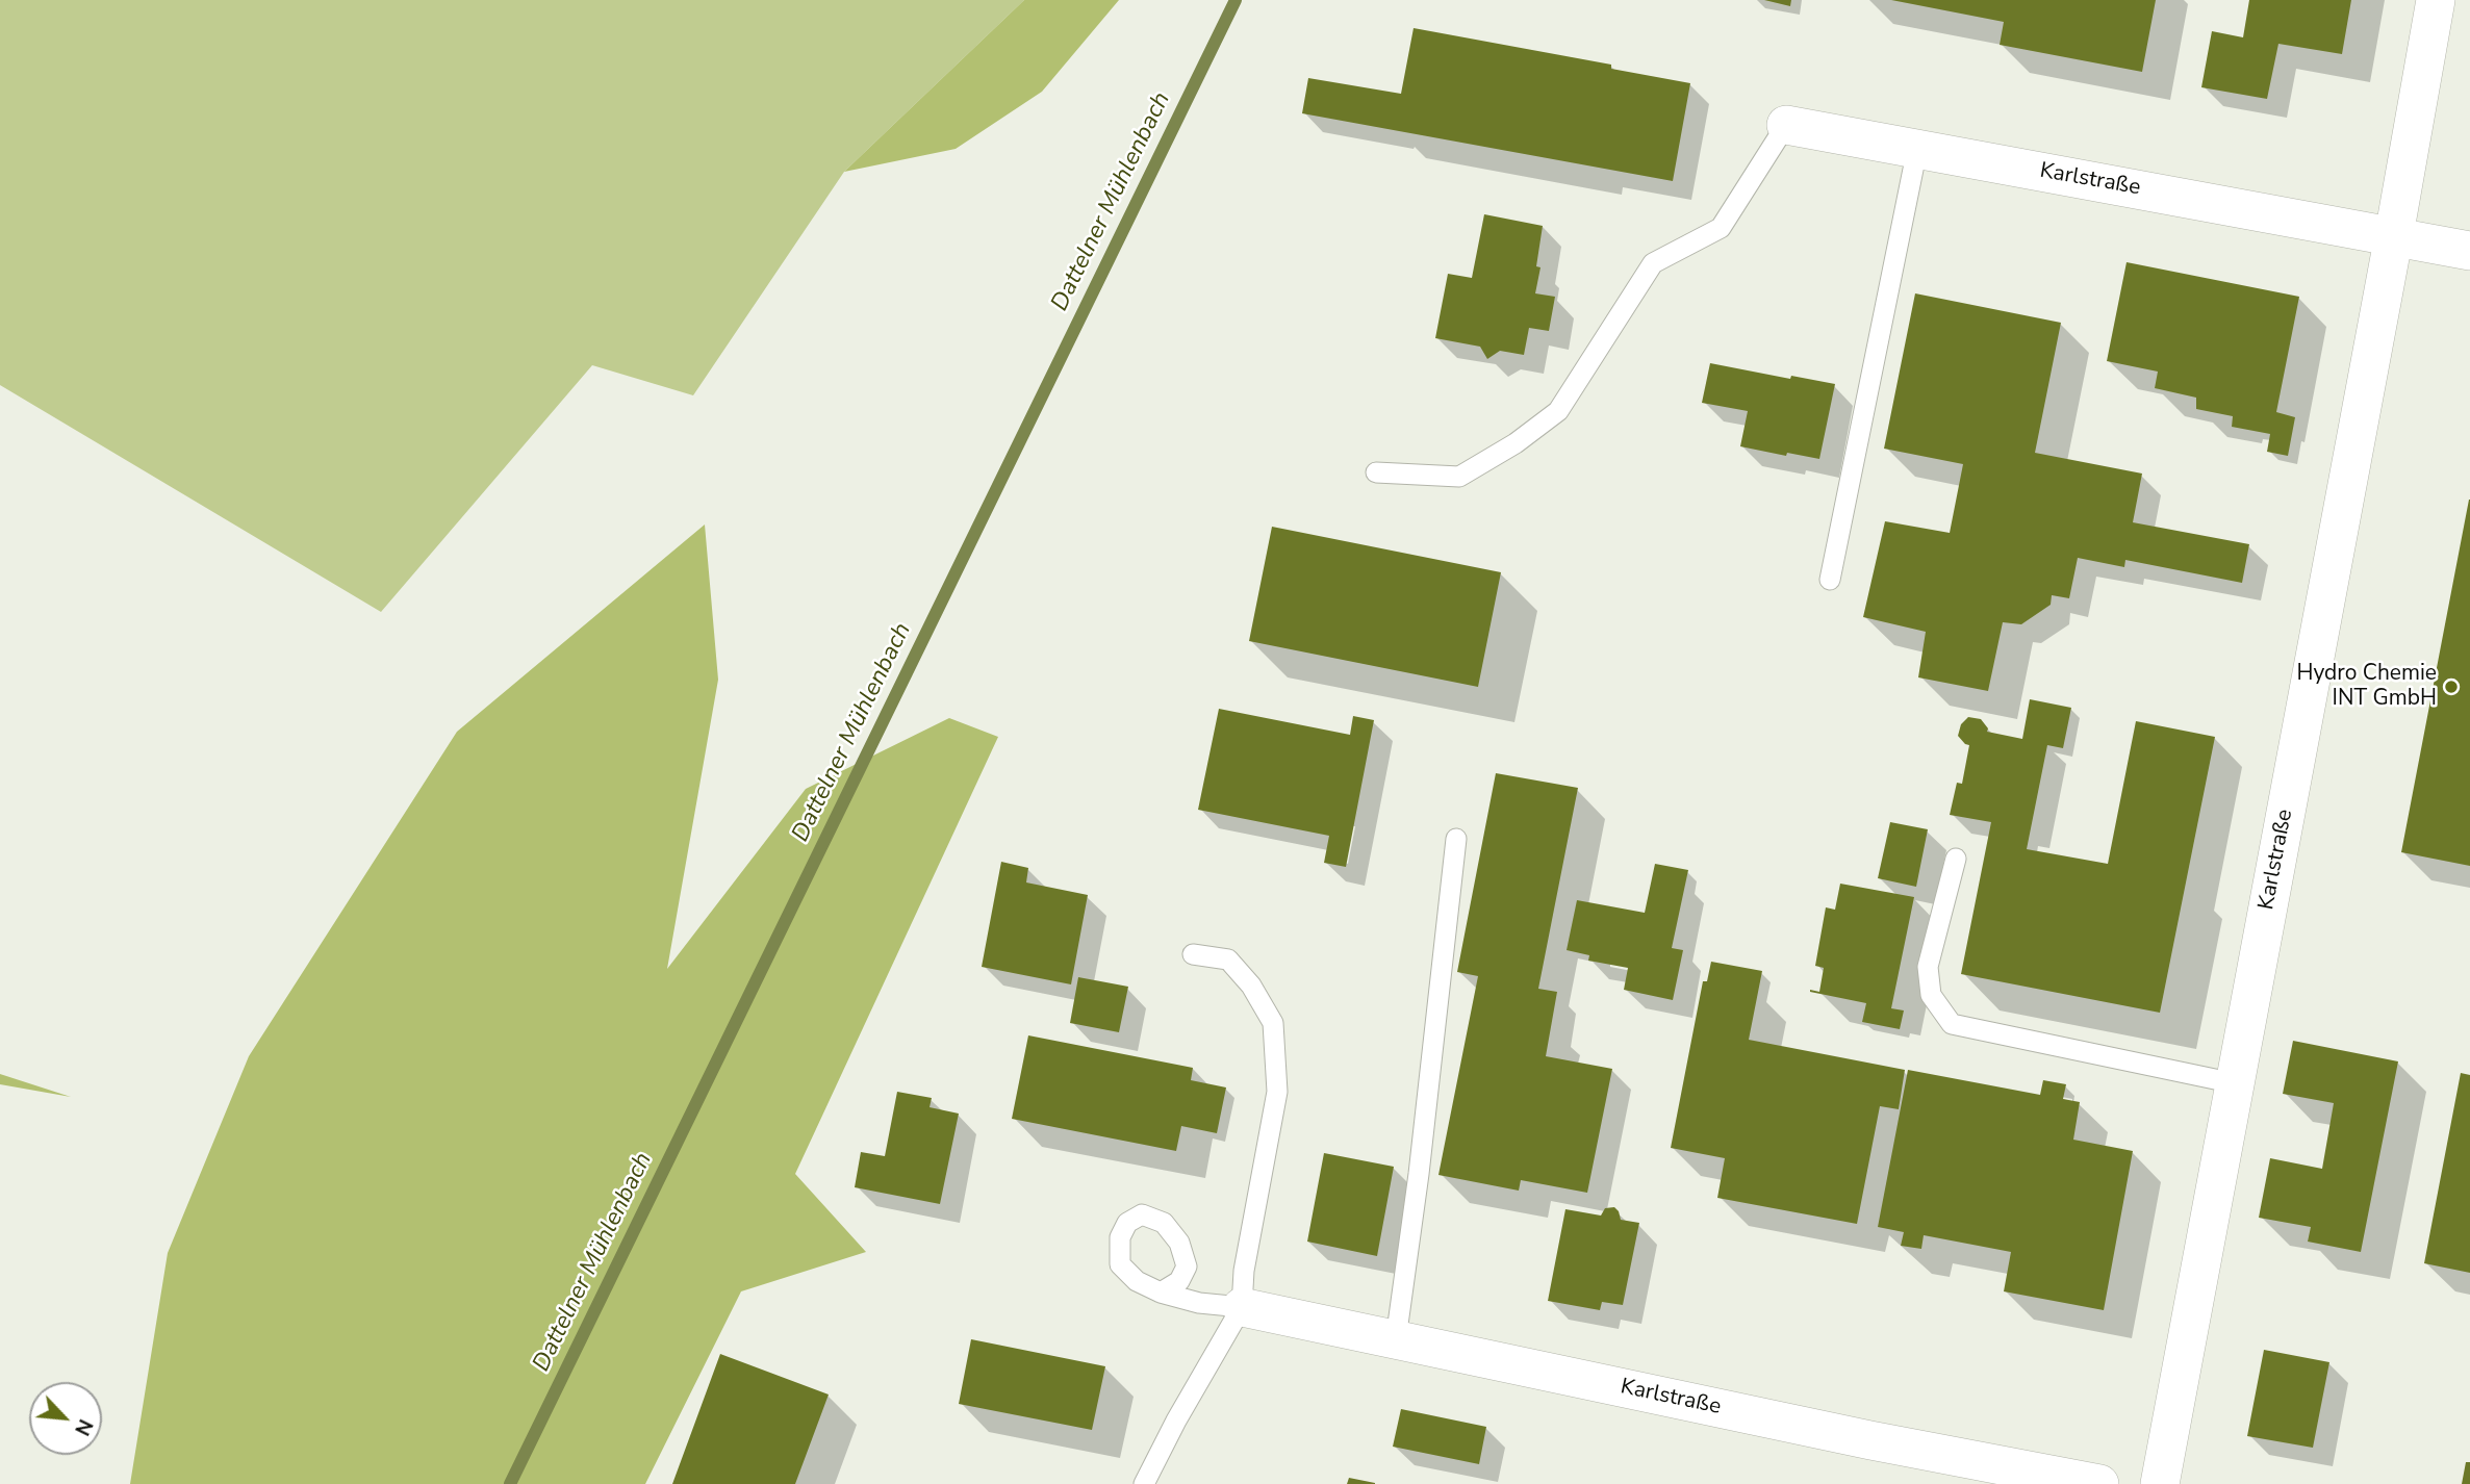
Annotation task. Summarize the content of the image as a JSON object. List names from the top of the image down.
{
  "streets": {
    "street": ["Karlstraße"]
  },
  "water": ["Dattelner Mühlenbach"],
  "places": ["Hydro Chemie INT GmbH"],
  "north": "bottom right"
}
